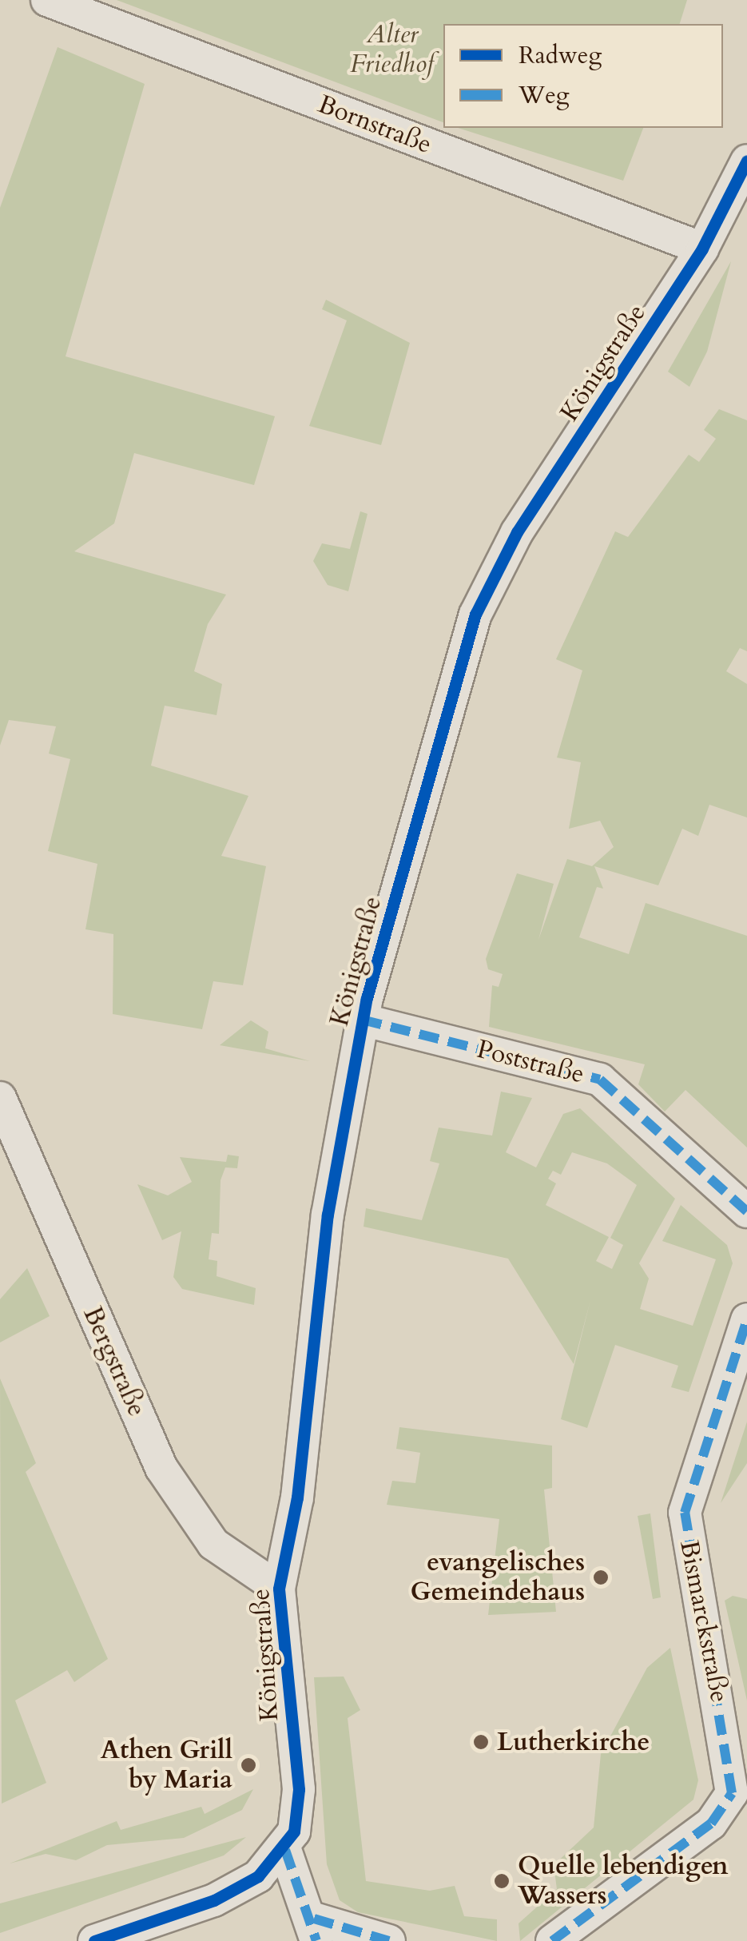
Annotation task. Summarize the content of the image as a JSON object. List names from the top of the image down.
{
  "streets": {
    "street": [
      "Bornstraße",
      "Königstraße",
      "Poststraße",
      "Bergstraße",
      "Bismarckstraße"
    ]
  },
  "crossings": [
    ["Bornstraße", "Königstraße"],
    ["Königstraße", "Poststraße"],
    ["Königstraße", "Bergstraße"]
  ],
  "parks": ["Alter Friedhof"],
  "places": [
    "evangelisches Gemeindehaus",
    "Lutherkirche",
    "Athen Grill by Maria",
    "Quelle lebendigen Wassers"
  ],
  "legend": ["Radweg", "Weg"]
}
